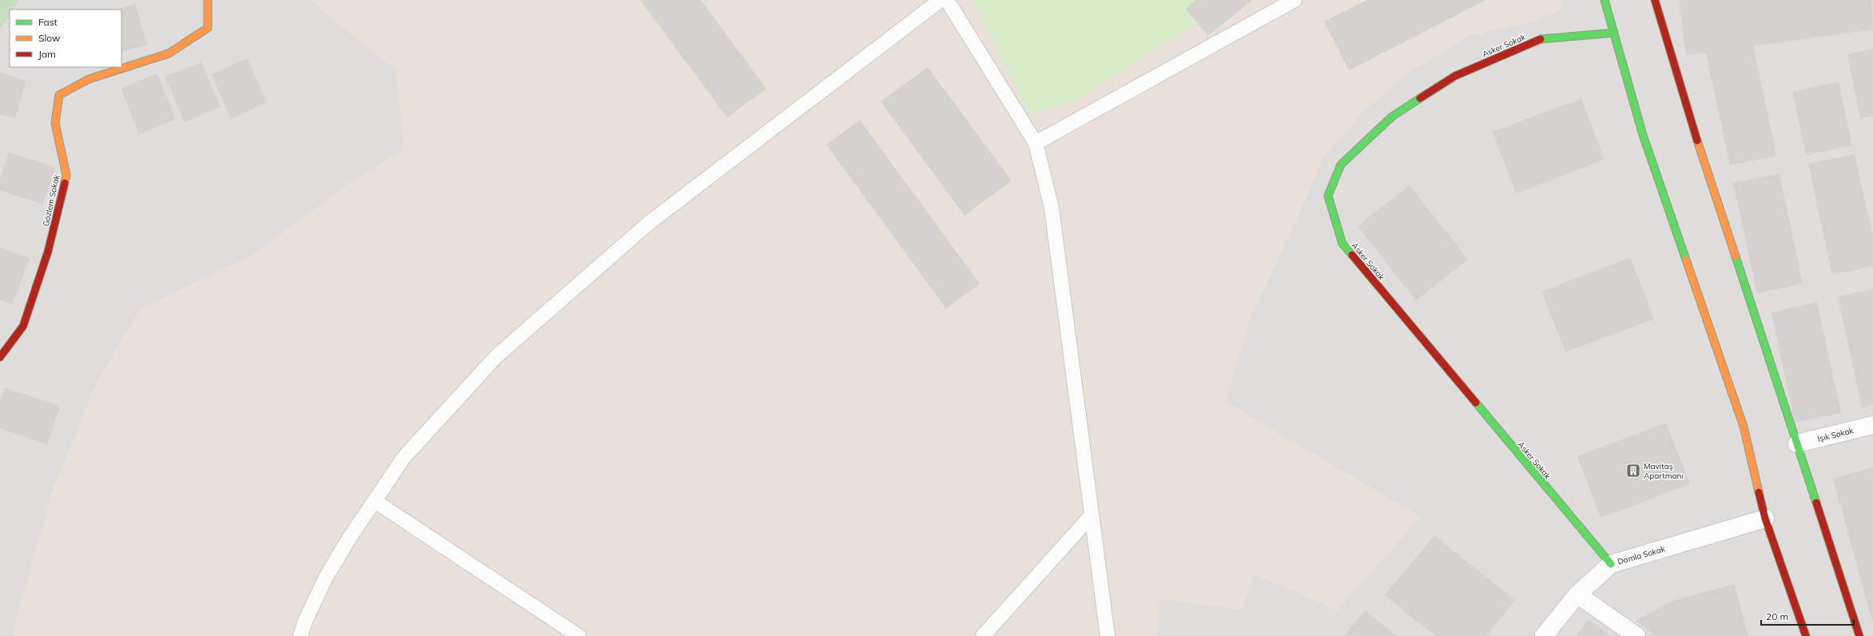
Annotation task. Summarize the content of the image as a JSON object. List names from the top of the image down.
{
  "streets": {
    "main road": ["Asker Sokak", "Gözlem Sokak"],
    "street": ["Işık Sokak", "Damla Sokak"]
  },
  "crossings": [
    ["Asker Sokak", "Damla Sokak"]
  ],
  "places": {
    "building": ["Mavitaş Apartmanı"]
  },
  "legend": ["Fast", "Slow", "Jam"],
  "scale_bar": "20 m"
}
